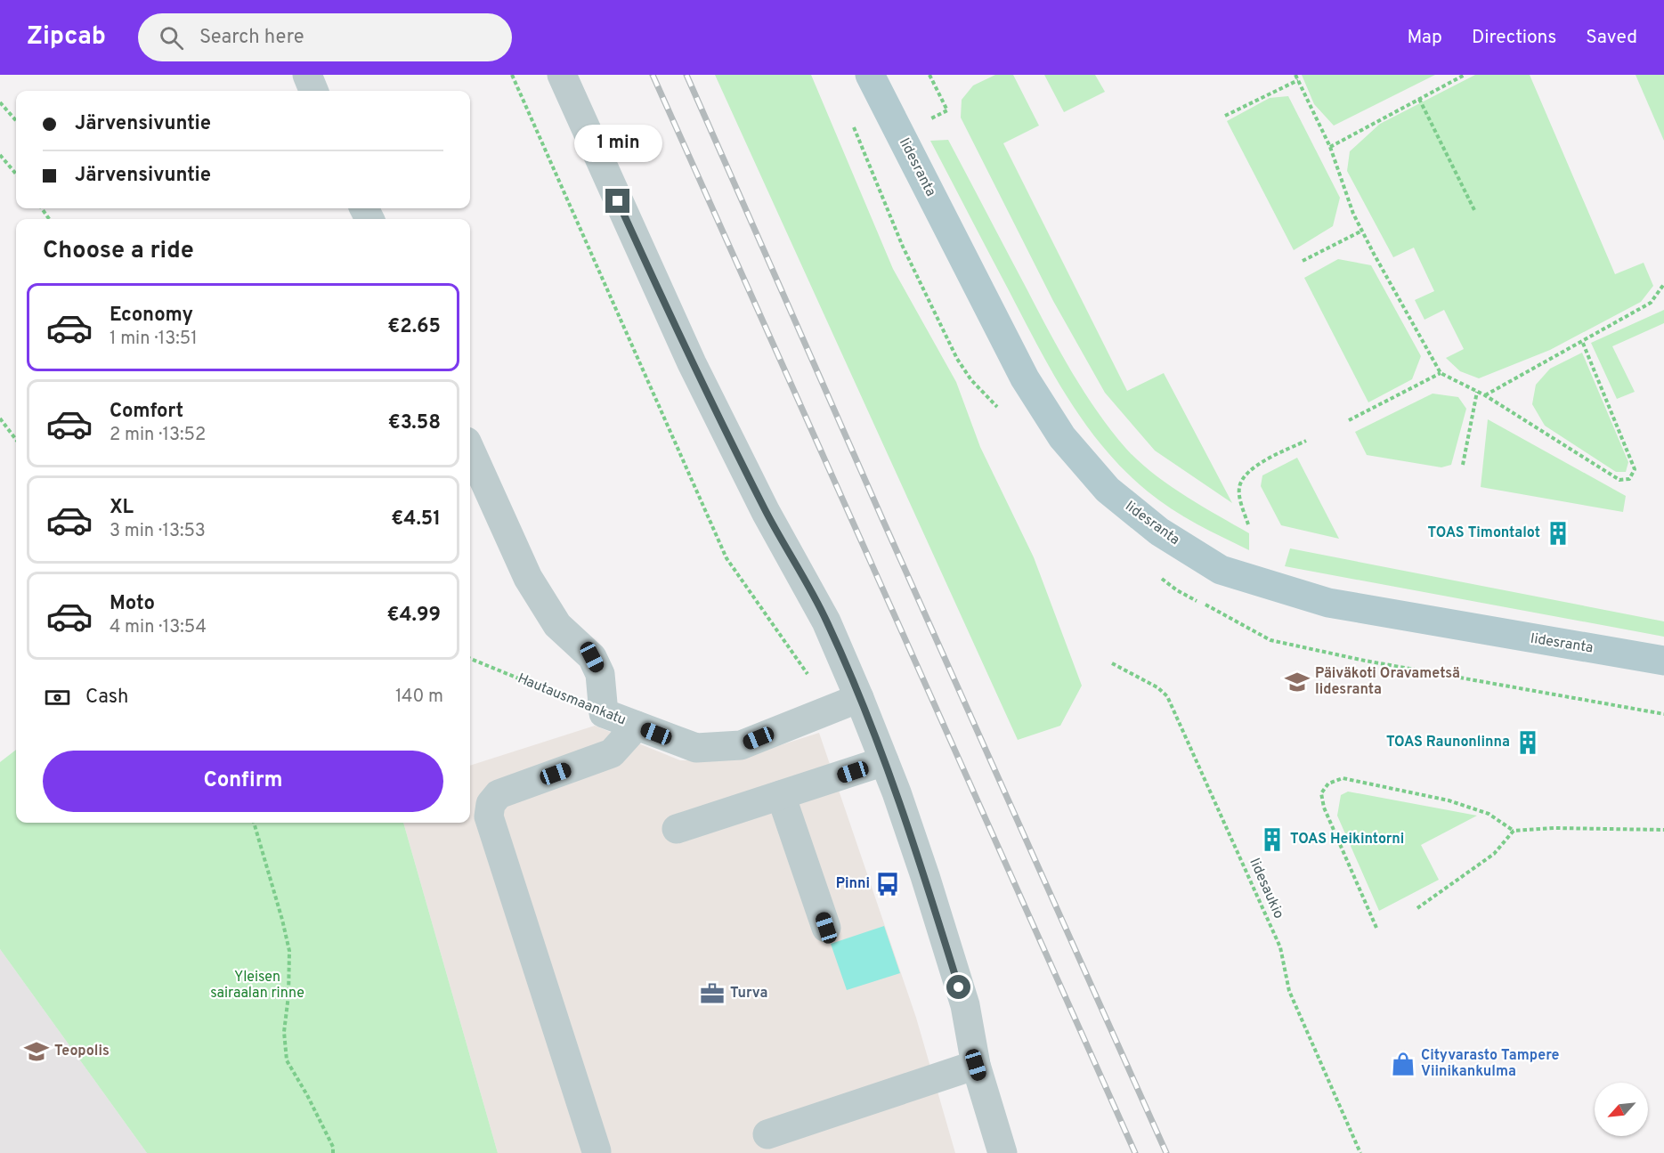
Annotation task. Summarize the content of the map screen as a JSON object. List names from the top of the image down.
{
  "streets": {
    "main road": ["Iidesranta"],
    "street": ["Hautausmaankatu"],
    "path": ["Iidesaukio"]
  },
  "parks": ["Yleisen sairaalan rinne"],
  "places": {
    "building": ["TOAS Timontalot", "TOAS Raunonlinna", "TOAS Heikintorni"],
    "school or university": ["Päiväkoti Oravametsä Iidesranta", "Teopolis"],
    "bus stop": ["Pinni"],
    "office": ["Turva"],
    "shop": ["Cityvarasto Tampere Viinikankulma"]
  },
  "north": "bottom left",
  "page": {
    "header": "Zipcab",
    "search": "Search here",
    "nav": ["Map", "Directions", "Saved"],
    "banner": ["Järvensivuntie", "Järvensivuntie"],
    "bubble": "1 min",
    "heading": "Choose a ride",
    "list": [
      {
        "name": "Economy",
        "note": "1 min · 13:51",
        "value": "€2.65"
      },
      {
        "name": "Comfort",
        "note": "2 min · 13:52",
        "value": "€3.58"
      },
      {
        "name": "XL",
        "note": "3 min · 13:53",
        "value": "€4.51"
      },
      {
        "name": "Moto",
        "note": "4 min · 13:54",
        "value": "€4.99"
      }
    ],
    "pay": ["Cash", "140 m"],
    "buttons": "Confirm"
  }
}
